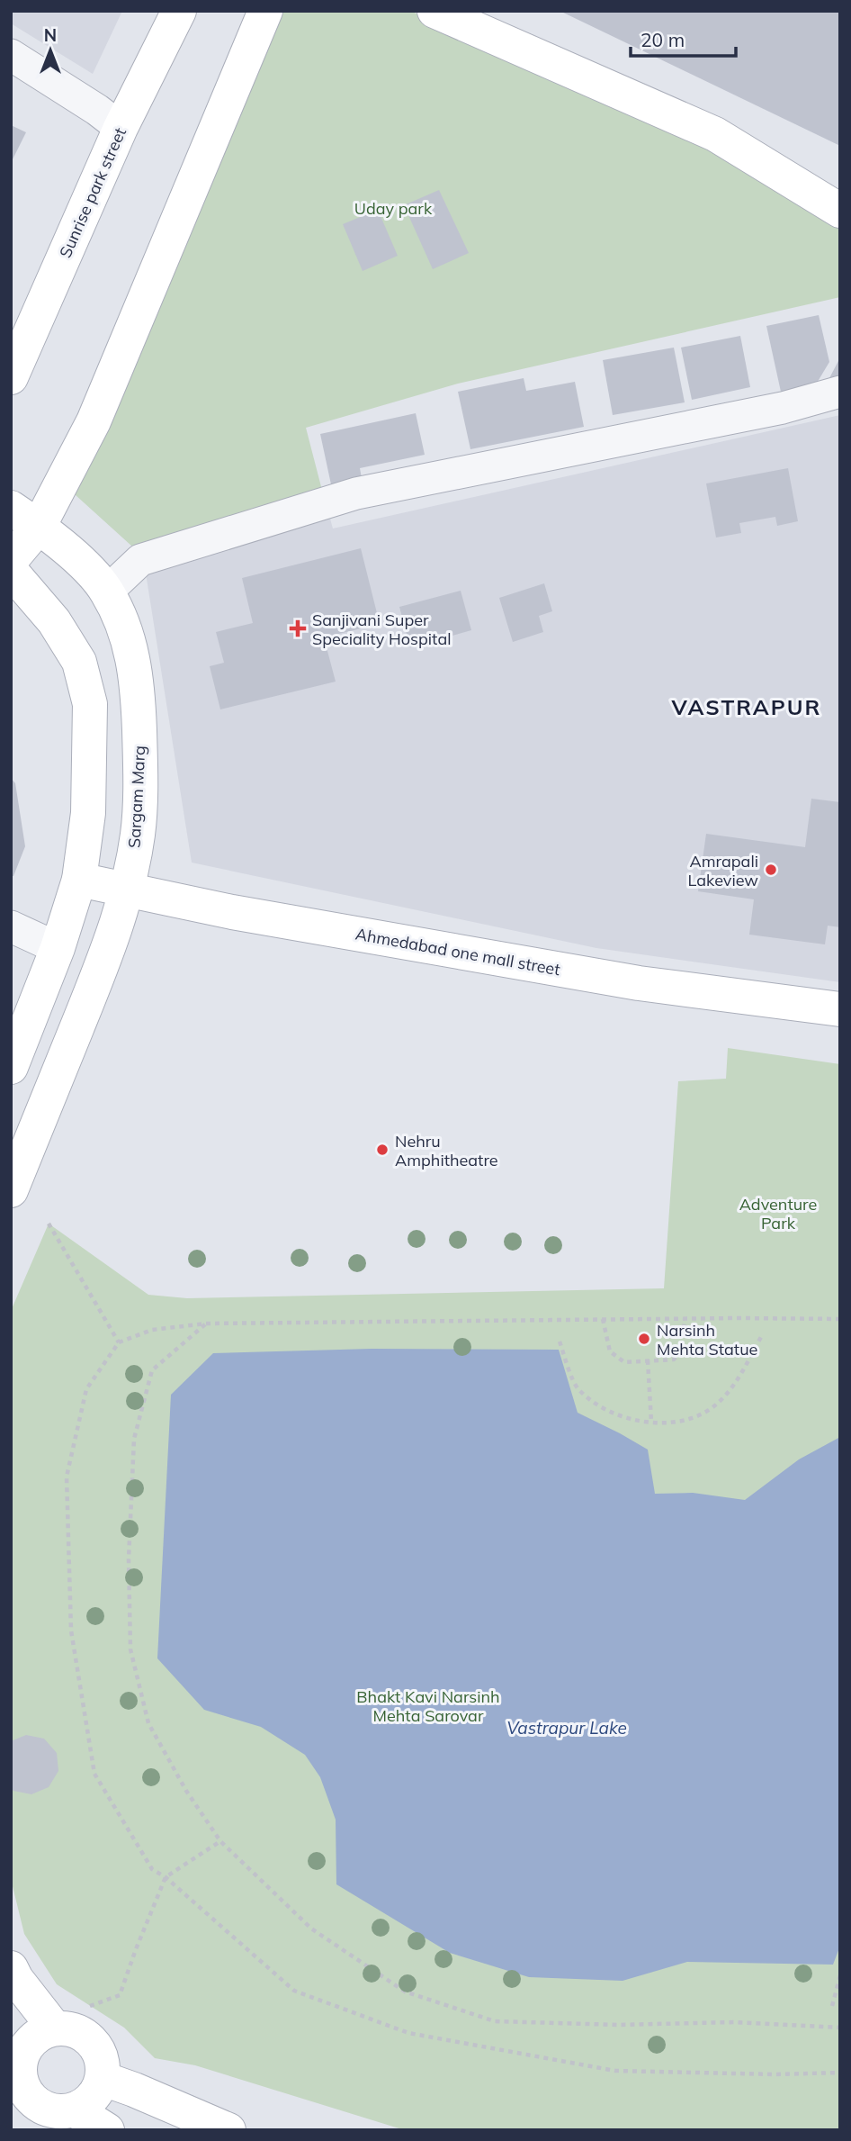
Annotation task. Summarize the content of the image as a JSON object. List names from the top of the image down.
{
  "streets": {
    "main road": ["Sunrise park street", "Sargam Marg", "Ahmedabad one mall street"]
  },
  "crossings": [
    ["Sargam Marg", "Ahmedabad one mall street"]
  ],
  "districts": ["VASTRAPUR"],
  "water": ["Vastrapur Lake"],
  "parks": ["Uday park", "Adventure Park", "Bhakt Kavi Narsinh Mehta Sarovar"],
  "places": {
    "health": ["Sanjivani Super Speciality Hospital"],
    "other": ["Amrapali Lakeview", "Nehru Amphitheatre", "Narsinh Mehta Statue"]
  },
  "scale_bar": "20 m",
  "north": "top"
}
